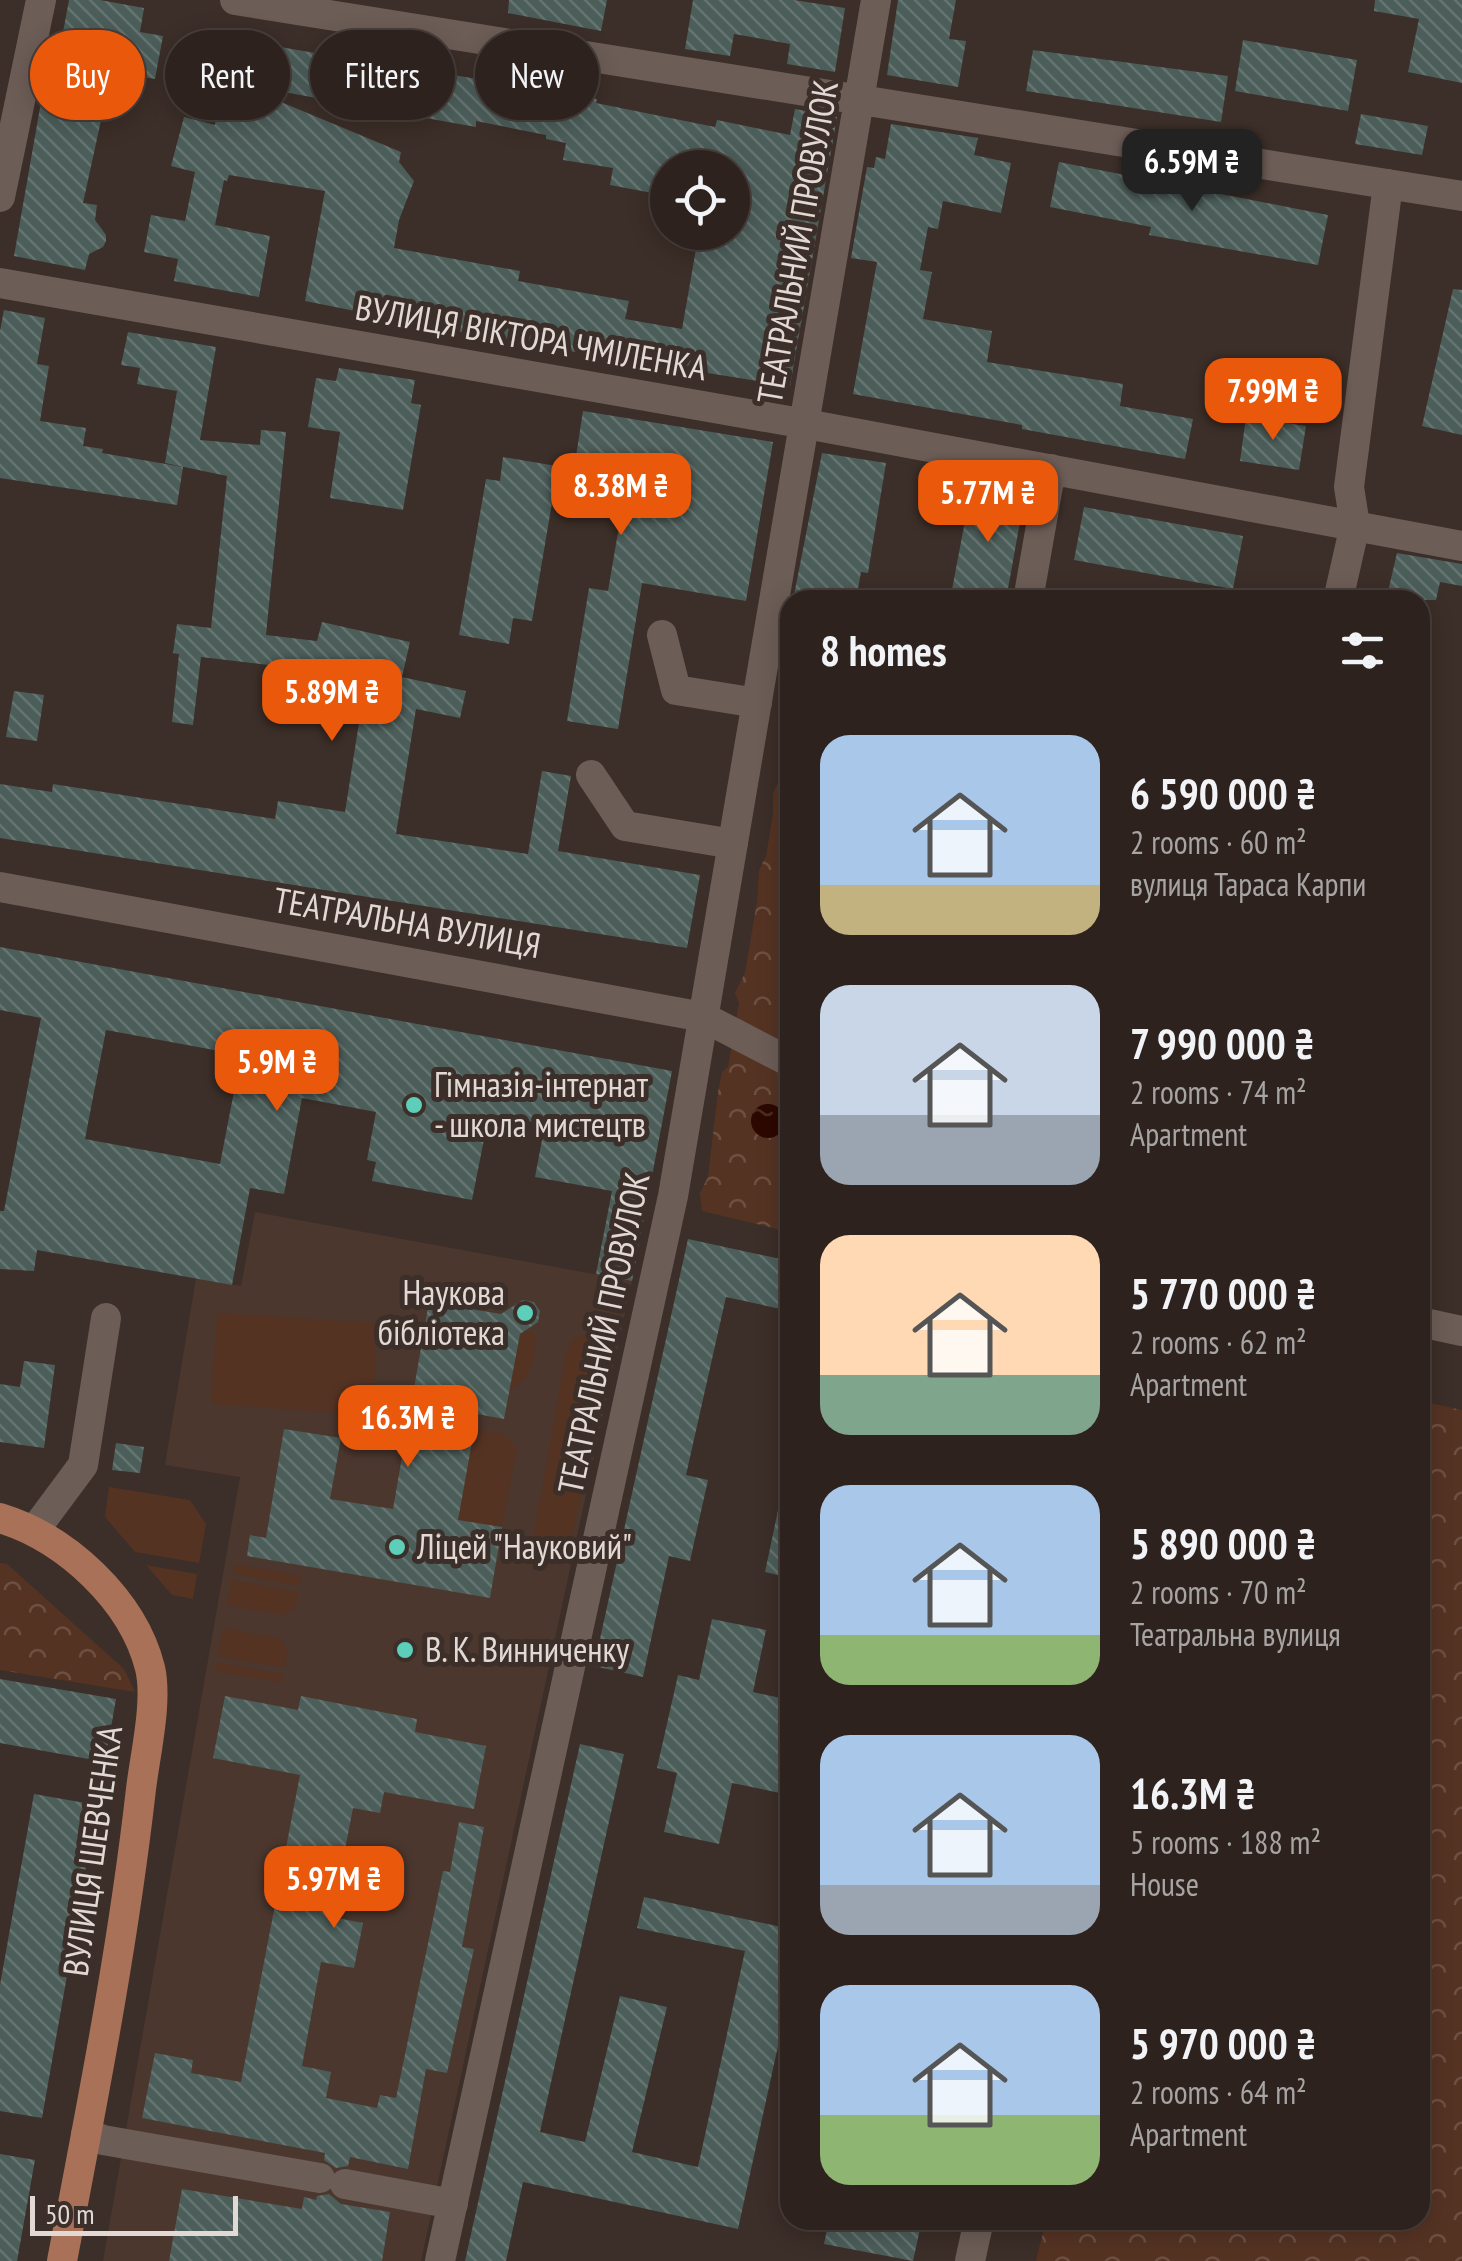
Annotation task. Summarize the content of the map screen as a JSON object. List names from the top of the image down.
{
  "streets": {
    "main road": ["ВУЛИЦЯ ШЕВЧЕНКА"],
    "street": ["ТЕАТРАЛЬНИЙ ПРОВУЛОК", "ВУЛИЦЯ ВІКТОРА ЧМІЛЕНКА", "ТЕАТРАЛЬНА ВУЛИЦЯ"]
  },
  "crossings": [
    ["ТЕАТРАЛЬНИЙ ПРОВУЛОК", "ВУЛИЦЯ ВІКТОРА ЧМІЛЕНКА"],
    ["ТЕАТРАЛЬНИЙ ПРОВУЛОК", "ТЕАТРАЛЬНА ВУЛИЦЯ"]
  ],
  "places": [
    "Гімназія-інтернат - школа мистецтв",
    "Наукова бібліотека",
    "Ліцей \"Науковий\"",
    "В. К. Винниченку"
  ],
  "scale_bar": "50 m",
  "page": {
    "chip": [
      "Buy",
      "Rent",
      "Filters",
      "New"
    ],
    "price": [
      "6.59M ₴",
      "7.99M ₴",
      "8.38M ₴",
      "5.77M ₴",
      "5.89M ₴",
      "5.9M ₴",
      "16.3M ₴",
      "5.97M ₴"
    ],
    "heading": "8 homes",
    "list": [
      {
        "name": "6 590 000 ₴",
        "note": "2 rooms · 60 m² · вулиця Тараса Карпи"
      },
      {
        "name": "7 990 000 ₴",
        "note": "2 rooms · 74 m² · Apartment"
      },
      {
        "name": "5 770 000 ₴",
        "note": "2 rooms · 62 m² · Apartment"
      },
      {
        "name": "5 890 000 ₴",
        "note": "2 rooms · 70 m² · Театральна вулиця"
      },
      {
        "name": "16.3M ₴",
        "note": "5 rooms · 188 m² · House"
      },
      {
        "name": "5 970 000 ₴",
        "note": "2 rooms · 64 m² · Apartment"
      }
    ],
    "scale": "50 m"
  }
}
